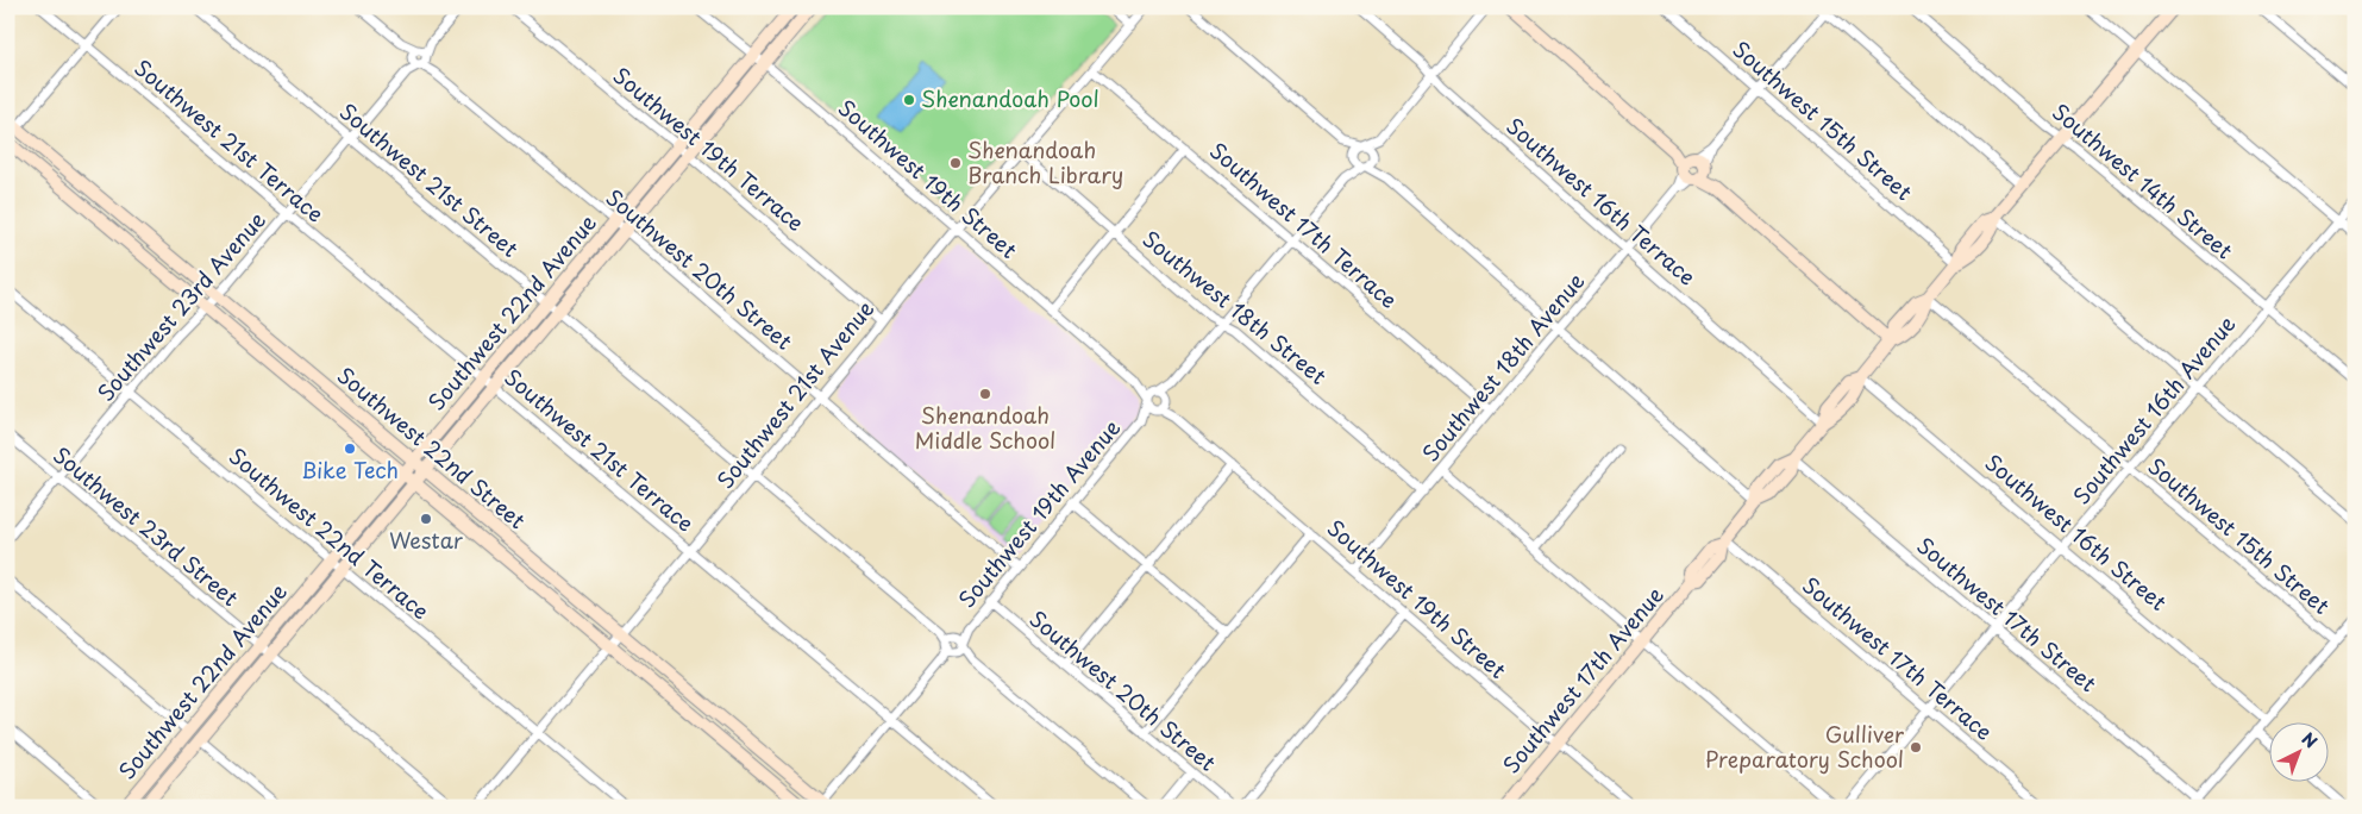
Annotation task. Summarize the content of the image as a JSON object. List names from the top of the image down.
{
  "streets": {
    "main road": ["Southwest 22nd Avenue", "Southwest 22nd Street", "Southwest 17th Avenue"],
    "street": [
      "Southwest 15th Street",
      "Southwest 21st Terrace",
      "Southwest 19th Terrace",
      "Southwest 19th Street",
      "Southwest 21st Street",
      "Southwest 14th Street",
      "Southwest 16th Terrace",
      "Southwest 17th Terrace",
      "Southwest 20th Street",
      "Southwest 23rd Avenue",
      "Southwest 18th Street",
      "Southwest 18th Avenue",
      "Southwest 21st Avenue",
      "Southwest 16th Avenue",
      "Southwest 19th Avenue",
      "Southwest 23rd Street",
      "Southwest 16th Street",
      "Southwest 22nd Terrace",
      "Southwest 17th Street"
    ]
  },
  "crossings": [
    ["Southwest 15th Street", "Southwest 16th Avenue"],
    ["Southwest 15th Street", "Southwest 17th Avenue"],
    ["Southwest 21st Terrace", "Southwest 23rd Avenue"],
    ["Southwest 21st Terrace", "Southwest 22nd Avenue"],
    ["Southwest 21st Terrace", "Southwest 21st Avenue"],
    ["Southwest 21st Terrace", "Southwest 19th Avenue"],
    ["Southwest 19th Terrace", "Southwest 22nd Avenue"],
    ["Southwest 19th Terrace", "Southwest 21st Avenue"],
    ["Southwest 19th Street", "Southwest 22nd Avenue"],
    ["Southwest 19th Street", "Southwest 18th Avenue"],
    ["Southwest 19th Street", "Southwest 21st Avenue"],
    ["Southwest 19th Street", "Southwest 19th Avenue"],
    ["Southwest 19th Street", "Southwest 17th Avenue"],
    ["Southwest 21st Street", "Southwest 23rd Avenue"],
    ["Southwest 21st Street", "Southwest 22nd Avenue"],
    ["Southwest 21st Street", "Southwest 21st Avenue"],
    ["Southwest 21st Street", "Southwest 19th Avenue"],
    ["Southwest 14th Street", "Southwest 16th Avenue"],
    ["Southwest 14th Street", "Southwest 17th Avenue"],
    ["Southwest 16th Terrace", "Southwest 18th Avenue"],
    ["Southwest 16th Terrace", "Southwest 17th Avenue"],
    ["Southwest 17th Terrace", "Southwest 18th Avenue"],
    ["Southwest 17th Terrace", "Southwest 21st Avenue"],
    ["Southwest 17th Terrace", "Southwest 16th Avenue"],
    ["Southwest 17th Terrace", "Southwest 17th Avenue"],
    ["Southwest 20th Street", "Southwest 23rd Avenue"],
    ["Southwest 20th Street", "Southwest 22nd Avenue"],
    ["Southwest 20th Street", "Southwest 21st Avenue"],
    ["Southwest 20th Street", "Southwest 19th Avenue"],
    ["Southwest 23rd Avenue", "Southwest 22nd Street"],
    ["Southwest 23rd Avenue", "Southwest 23rd Street"],
    ["Southwest 23rd Avenue", "Southwest 22nd Terrace"],
    ["Southwest 18th Street", "Southwest 18th Avenue"],
    ["Southwest 18th Street", "Southwest 21st Avenue"],
    ["Southwest 22nd Avenue", "Southwest 22nd Street"],
    ["Southwest 22nd Avenue", "Southwest 23rd Street"],
    ["Southwest 22nd Avenue", "Southwest 22nd Terrace"],
    ["Southwest 21st Avenue", "Southwest 22nd Street"],
    ["Southwest 21st Avenue", "Southwest 22nd Terrace"],
    ["Southwest 16th Avenue", "Southwest 16th Street"],
    ["Southwest 16th Avenue", "Southwest 17th Street"],
    ["Southwest 22nd Street", "Southwest 19th Avenue"],
    ["Southwest 16th Street", "Southwest 17th Avenue"],
    ["Southwest 17th Street", "Southwest 17th Avenue"]
  ],
  "places": [
    "Shenandoah Pool",
    "Shenandoah Branch Library",
    "Shenandoah Middle School",
    "Bike Tech",
    "Westar",
    "Gulliver Preparatory School"
  ],
  "north": "top right"
}
